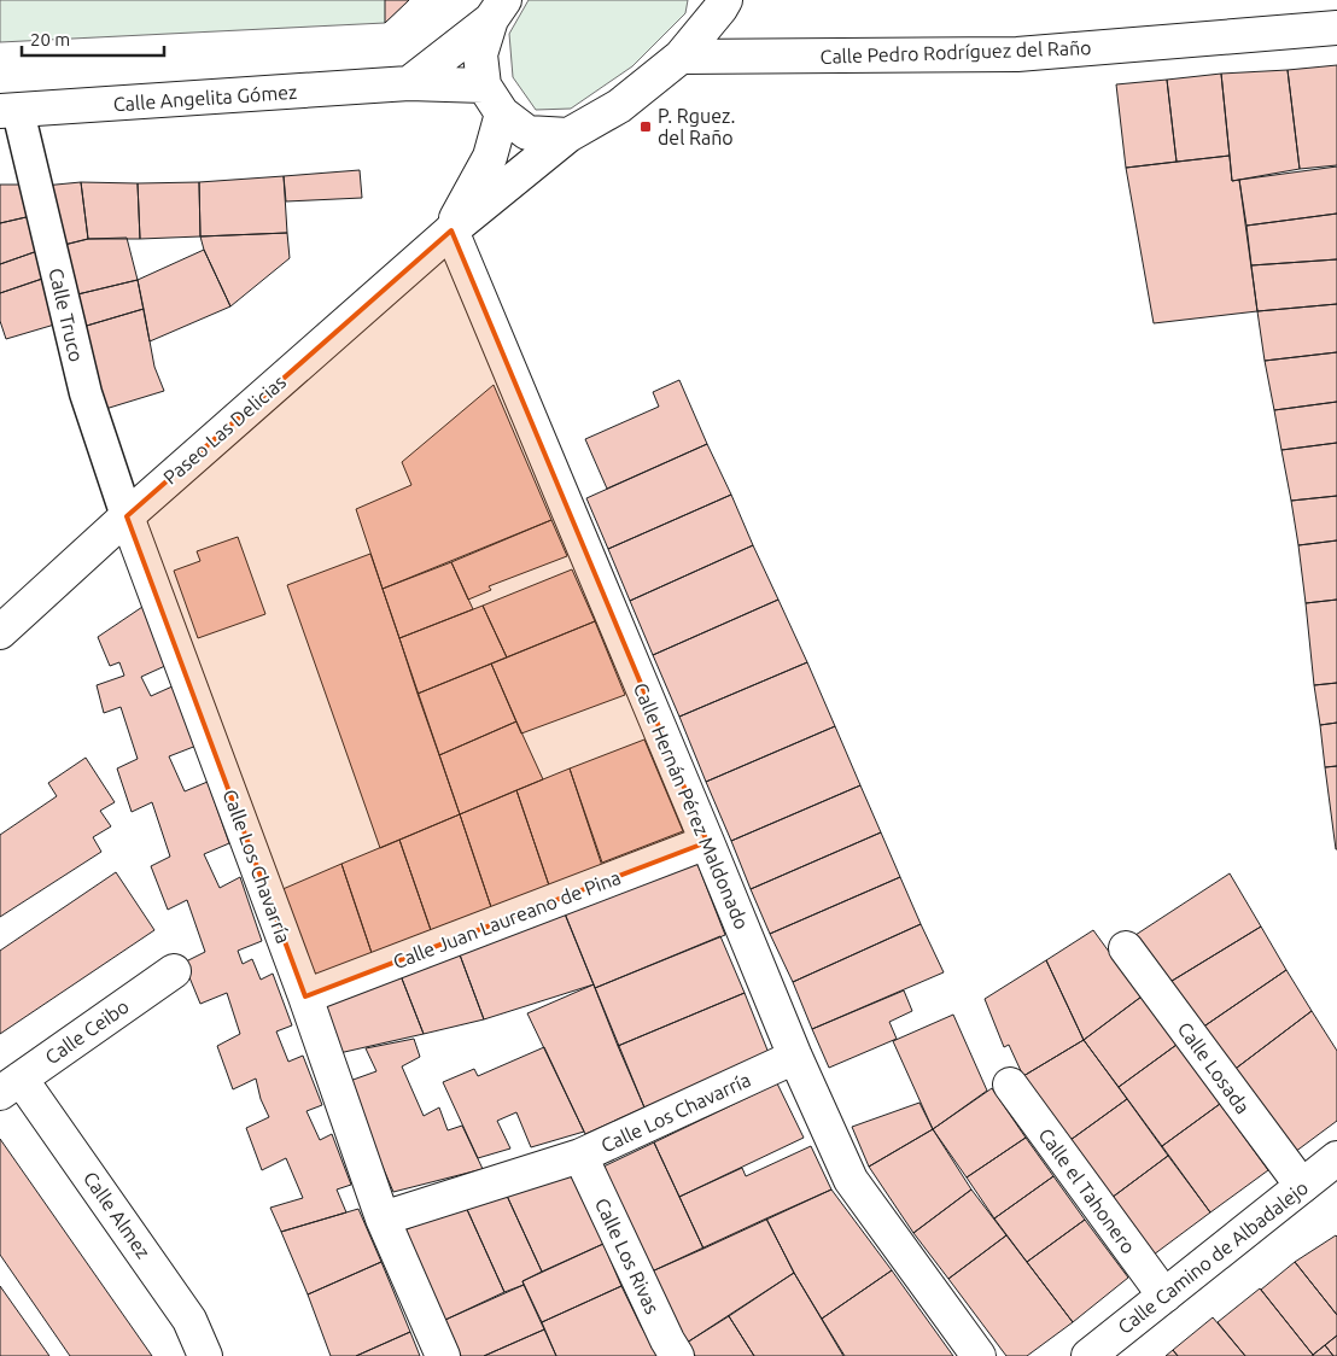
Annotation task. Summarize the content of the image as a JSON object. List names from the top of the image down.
{
  "streets": {
    "street": [
      "Calle Pedro Rodríguez del Raño",
      "Calle Angelita Gómez",
      "Calle Truco",
      "Paseo Las Delicias",
      "Calle Hernán Pérez Maldonado",
      "Calle Los Chavarría",
      "Calle Juan Laureano de Pina",
      "Calle Ceibo",
      "Calle Losada",
      "Calle el Tahonero",
      "Calle Almez",
      "Calle Los Rivas",
      "Calle Camino de Albadalejo"
    ]
  },
  "crossings": [
    ["Calle Pedro Rodríguez del Raño", "Paseo Las Delicias"],
    ["Calle Angelita Gómez", "Calle Truco"],
    ["Calle Truco", "Paseo Las Delicias"],
    ["Calle Truco", "Calle Los Chavarría"],
    ["Paseo Las Delicias", "Calle Hernán Pérez Maldonado"],
    ["Paseo Las Delicias", "Calle Los Chavarría"],
    ["Calle Hernán Pérez Maldonado", "Calle Los Chavarría"],
    ["Calle Hernán Pérez Maldonado", "Calle Juan Laureano de Pina"],
    ["Calle Los Chavarría", "Calle Juan Laureano de Pina"],
    ["Calle Los Chavarría", "Calle Los Rivas"],
    ["Calle Ceibo", "Calle Almez"],
    ["Calle Losada", "Calle Camino de Albadalejo"],
    ["Calle el Tahonero", "Calle Camino de Albadalejo"]
  ],
  "places": {
    "transit": ["P. Rguez. del Raño"]
  },
  "scale_bar": "20 m"
}
